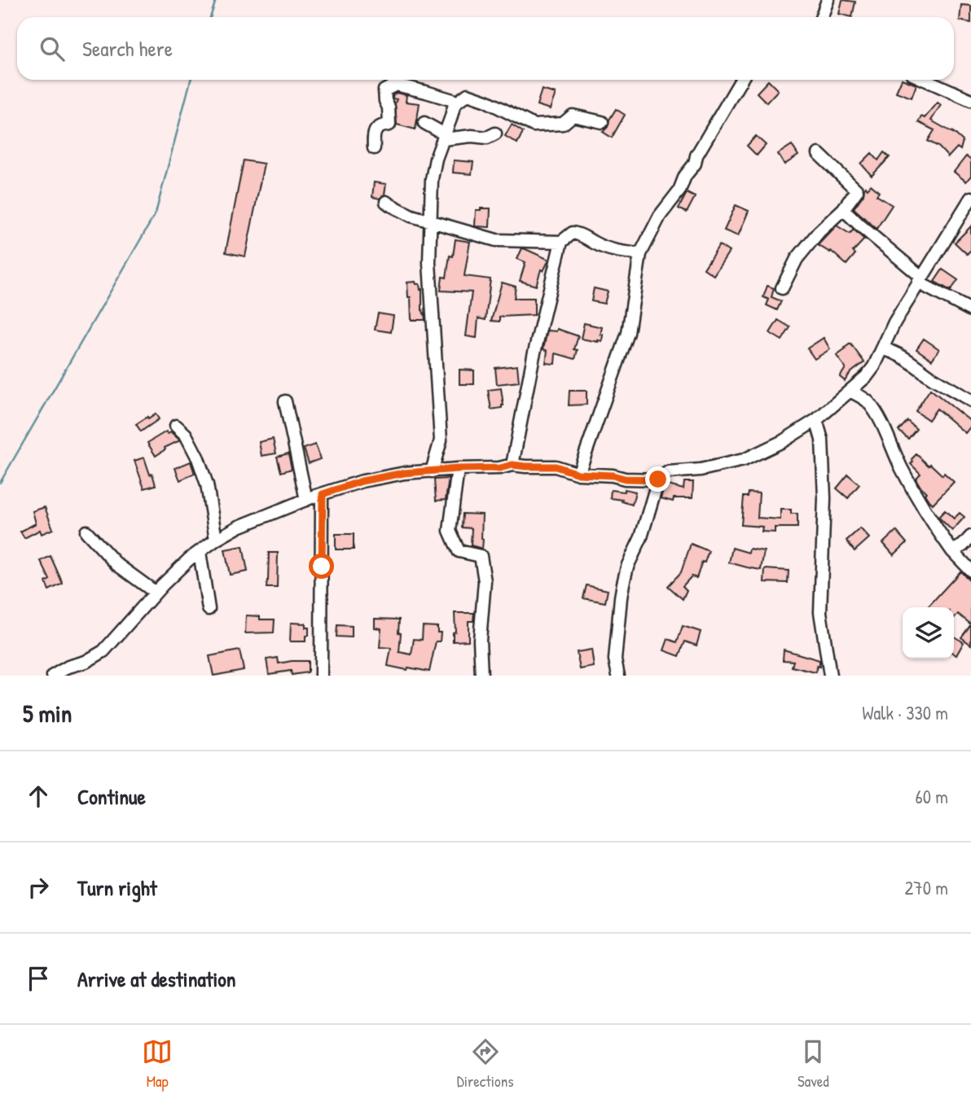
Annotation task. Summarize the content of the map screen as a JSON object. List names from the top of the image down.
{
  "page": {
    "search": "Search here",
    "heading": ["5 min", "Walk · 330 m"],
    "list": [
      ["Continue", "60 m"],
      ["Turn right", "270 m"],
      "Arrive at destination"
    ],
    "nav": ["Map", "Directions", "Saved"]
  }
}
